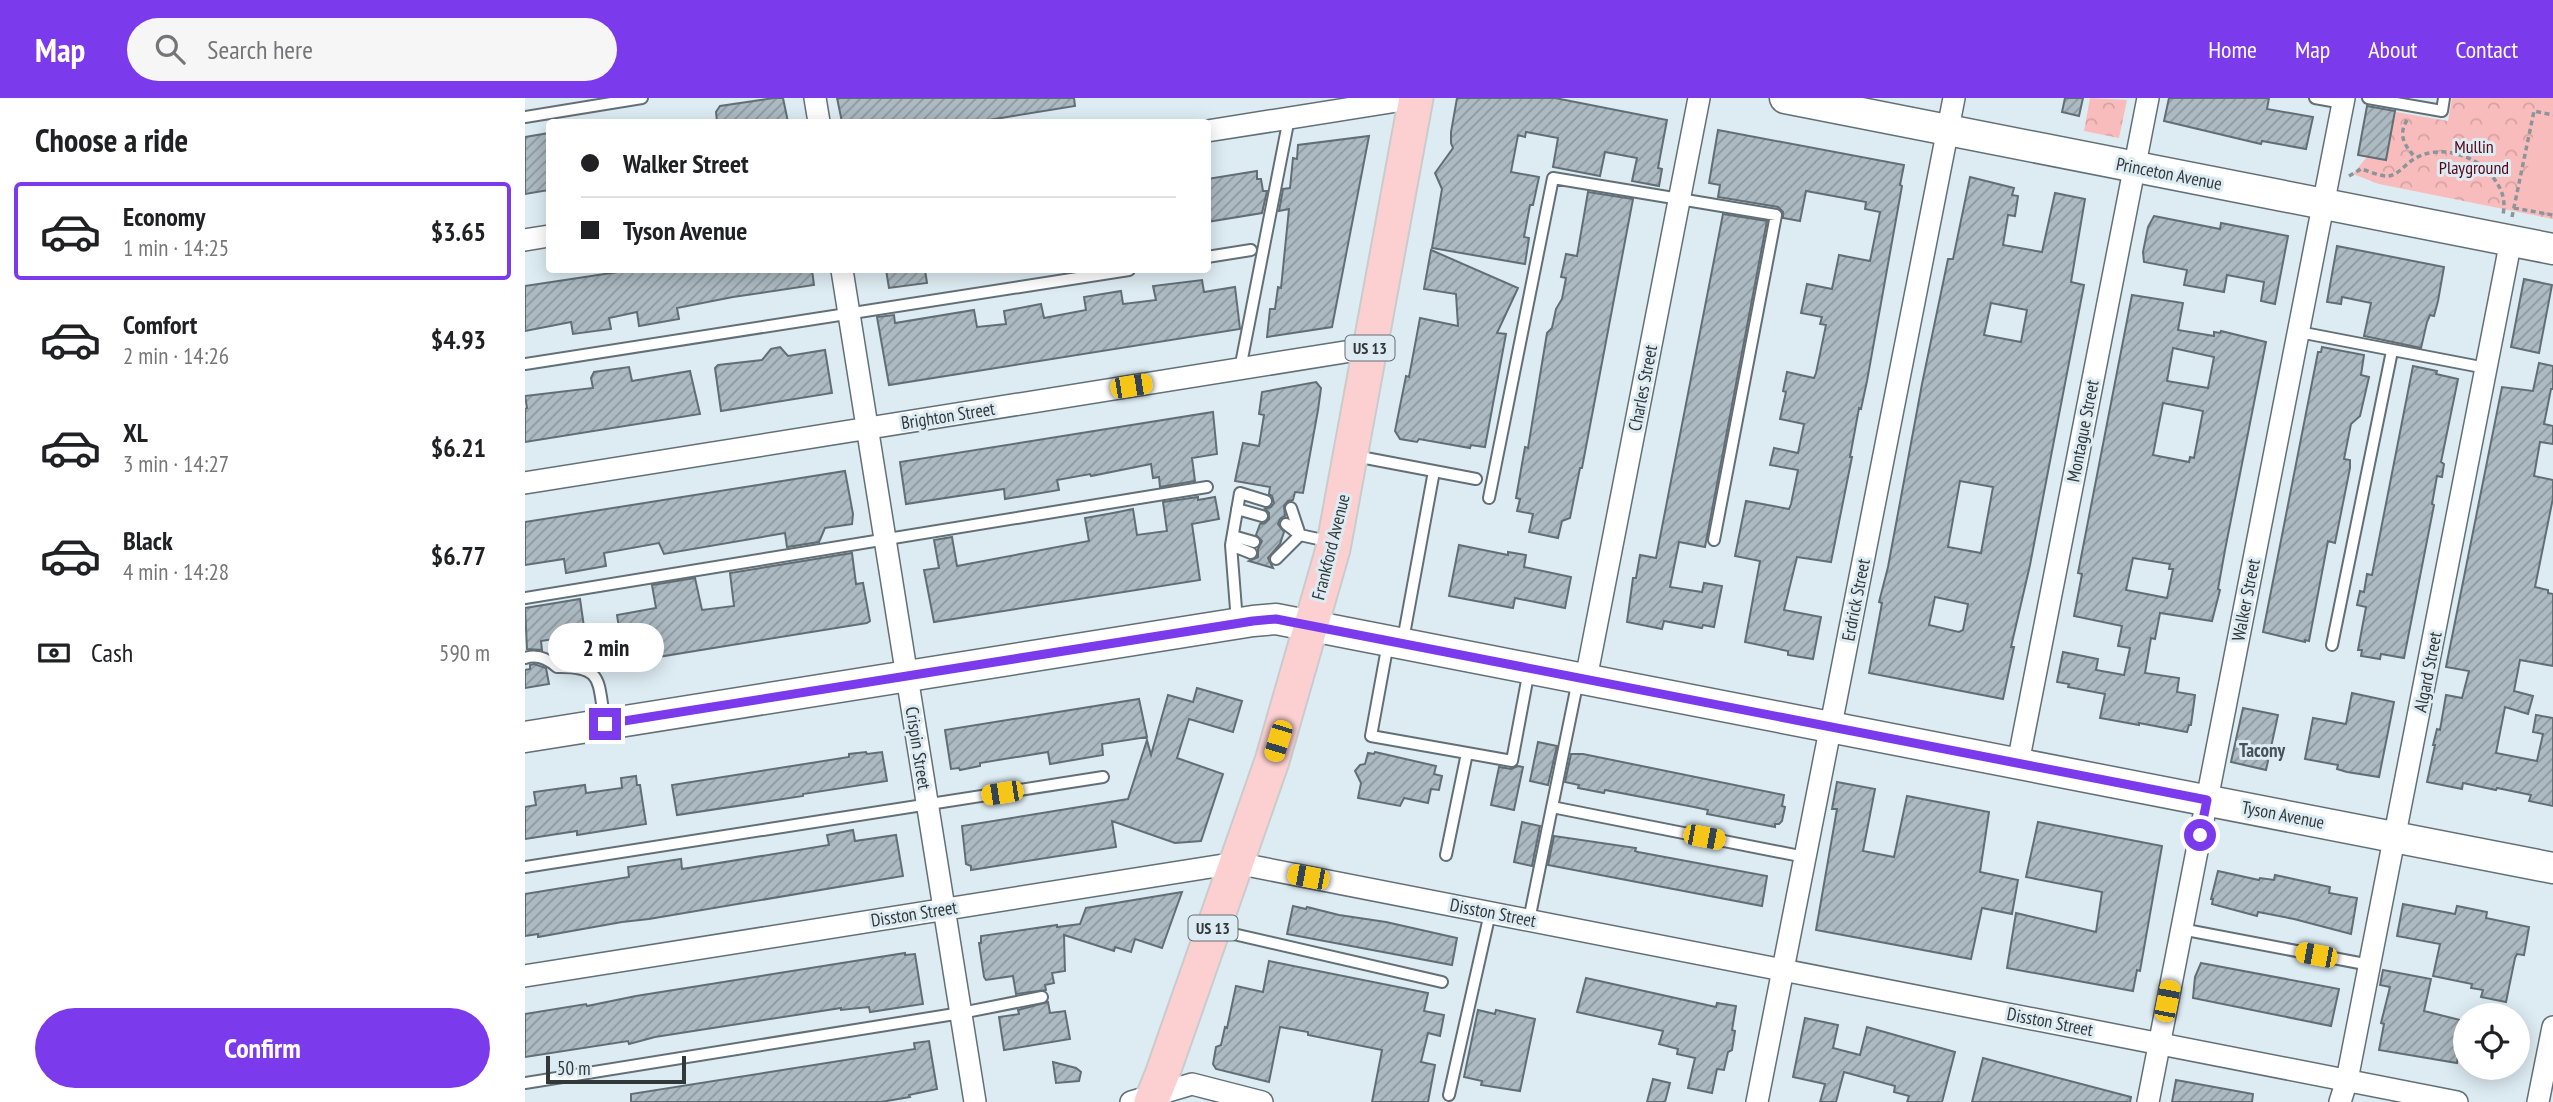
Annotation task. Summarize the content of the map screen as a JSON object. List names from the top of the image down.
{
  "streets": {
    "main road": ["US 13", "Frankford Avenue"],
    "street": [
      "Princeton Avenue",
      "Charles Street",
      "Brighton Street",
      "Montague Street",
      "Erdrick Street",
      "Walker Street",
      "Algard Street",
      "Crispin Street",
      "Tyson Avenue",
      "Disston Street"
    ]
  },
  "crossings": [
    ["Princeton Avenue", "Montague Street"],
    ["Princeton Avenue", "Erdrick Street"],
    ["Princeton Avenue", "Walker Street"],
    ["Princeton Avenue", "Algard Street"],
    ["Charles Street", "Tyson Avenue"],
    ["Brighton Street", "Frankford Avenue"],
    ["Brighton Street", "Crispin Street"],
    ["Montague Street", "Tyson Avenue"],
    ["Frankford Avenue", "Tyson Avenue"],
    ["Frankford Avenue", "Disston Street"],
    ["Erdrick Street", "Tyson Avenue"],
    ["Erdrick Street", "Disston Street"],
    ["Walker Street", "Tyson Avenue"],
    ["Walker Street", "Disston Street"],
    ["Algard Street", "Tyson Avenue"],
    ["Algard Street", "Disston Street"],
    ["Crispin Street", "Tyson Avenue"],
    ["Crispin Street", "Disston Street"]
  ],
  "districts": ["Tacony"],
  "parks": ["Mullin Playground"],
  "scale_bar": "50 m",
  "page": {
    "header": "Map",
    "search": "Search here",
    "nav": [
      "Home",
      "Map",
      "About",
      "Contact"
    ],
    "heading": "Choose a ride",
    "banner": ["Walker Street", "Tyson Avenue"],
    "list": [
      {
        "name": "Economy",
        "note": "1 min · 14:25",
        "value": "$3.65"
      },
      {
        "name": "Comfort",
        "note": "2 min · 14:26",
        "value": "$4.93"
      },
      {
        "name": "XL",
        "note": "3 min · 14:27",
        "value": "$6.21"
      },
      {
        "name": "Black",
        "note": "4 min · 14:28",
        "value": "$6.77"
      }
    ],
    "pay": ["Cash", "590 m"],
    "bubble": "2 min",
    "buttons": "Confirm",
    "scale": "50 m"
  }
}
